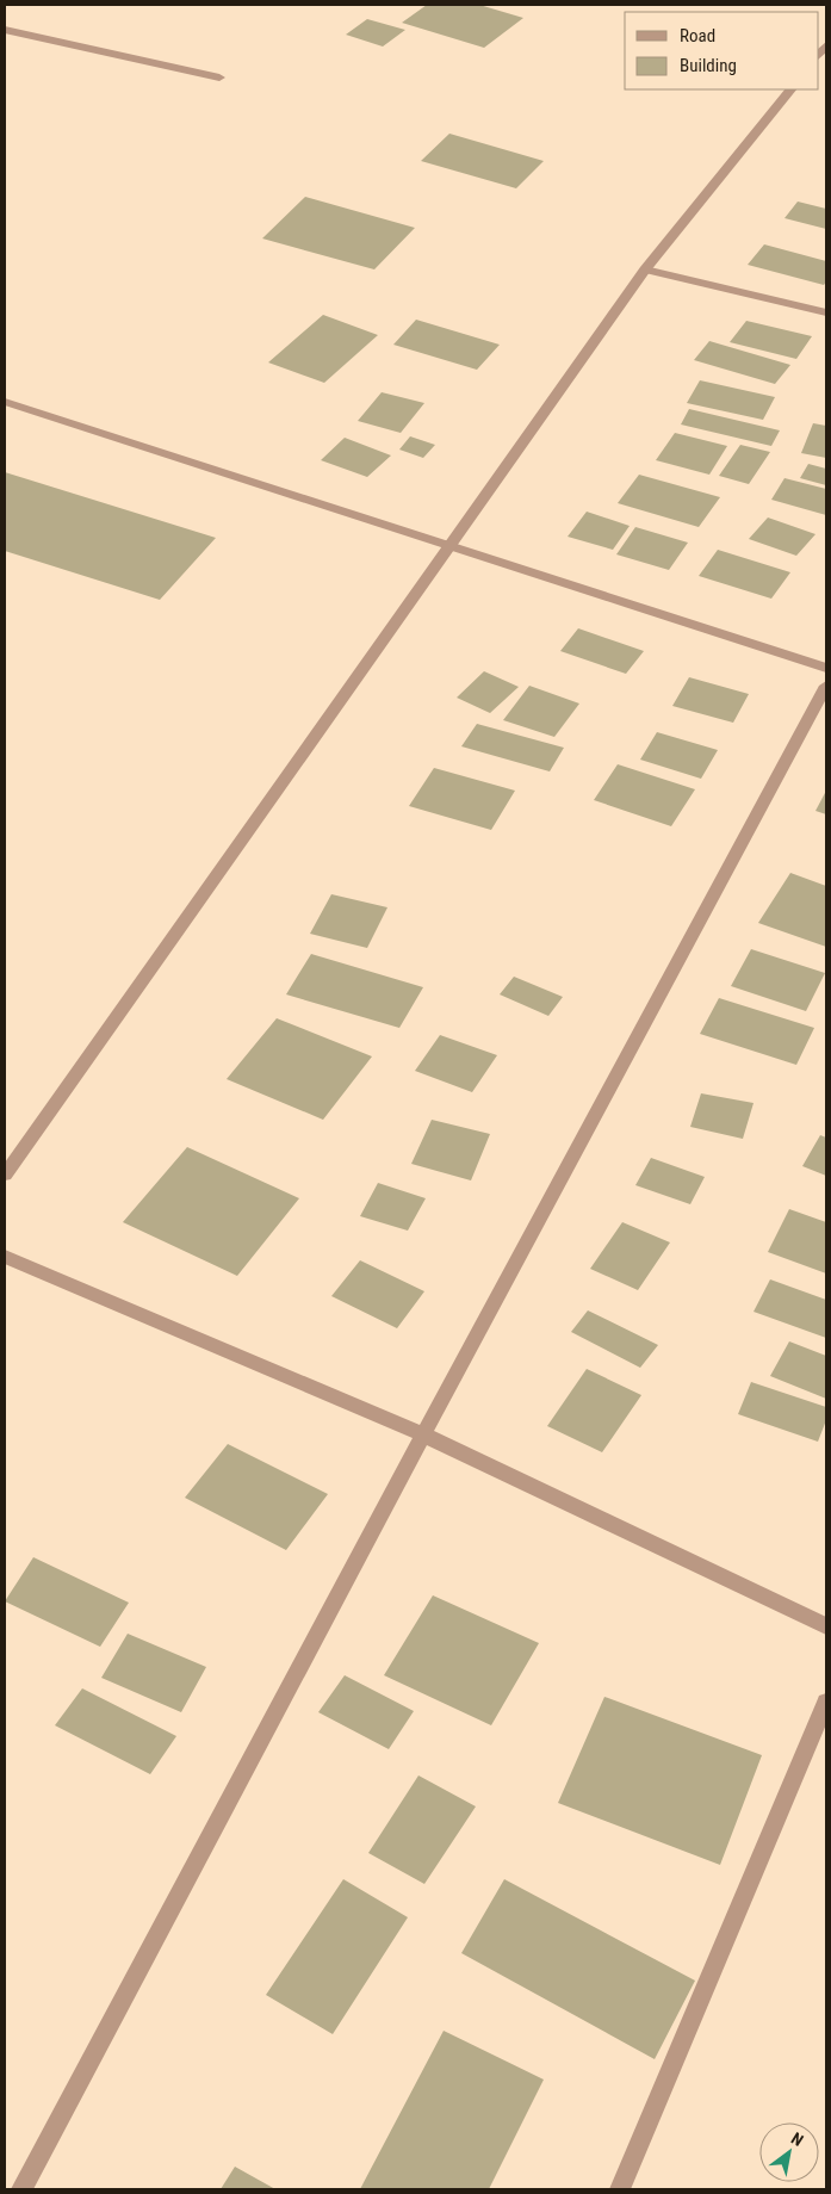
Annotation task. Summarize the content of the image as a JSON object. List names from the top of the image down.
{
  "legend": ["Road", "Building"],
  "north": "top right"
}
